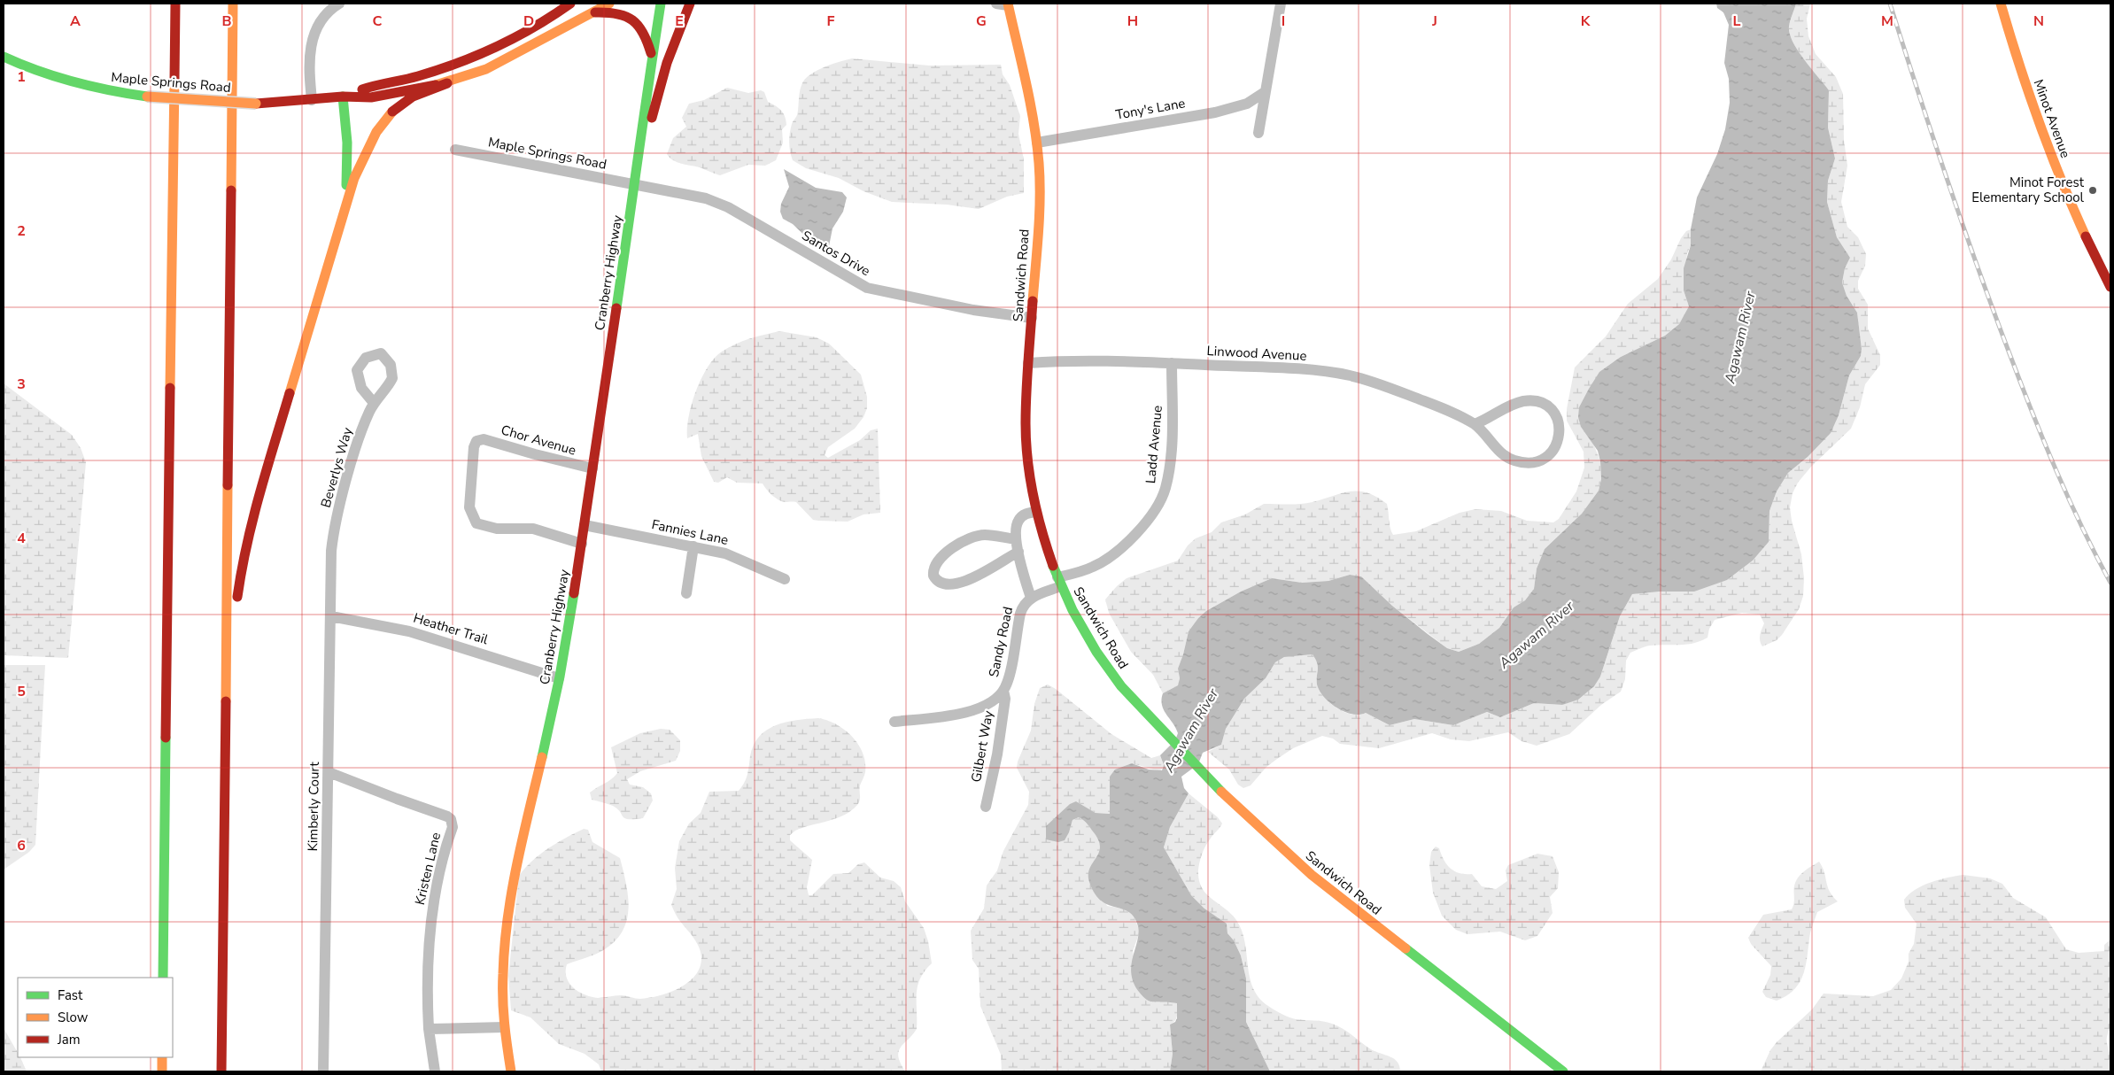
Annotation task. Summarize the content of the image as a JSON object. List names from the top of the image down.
{
  "streets": {
    "main road": [
      "Maple Springs Road",
      "Minot Avenue",
      "Cranberry Highway",
      "Sandwich Road"
    ],
    "street": [
      "Tony's Lane",
      "Santos Drive",
      "Linwood Avenue",
      "Chor Avenue",
      "Ladd Avenue",
      "Beverlys Way",
      "Fannies Lane",
      "Heather Trail",
      "Sandy Road",
      "Gilbert Way",
      "Kimberly Court",
      "Kristen Lane"
    ]
  },
  "crossings": [
    ["Maple Springs Road", "Santos Drive"],
    ["Maple Springs Road", "Cranberry Highway"],
    ["Tony's Lane", "Sandwich Road"],
    ["Santos Drive", "Cranberry Highway"],
    ["Santos Drive", "Sandwich Road"],
    ["Cranberry Highway", "Chor Avenue"],
    ["Cranberry Highway", "Fannies Lane"],
    ["Cranberry Highway", "Heather Trail"],
    ["Sandwich Road", "Linwood Avenue"],
    ["Sandwich Road", "Ladd Avenue"],
    ["Sandwich Road", "Sandy Road"],
    ["Linwood Avenue", "Ladd Avenue"],
    ["Ladd Avenue", "Sandy Road"],
    ["Beverlys Way", "Kimberly Court"],
    ["Heather Trail", "Kimberly Court"],
    ["Sandy Road", "Gilbert Way"],
    ["Kimberly Court", "Kristen Lane"]
  ],
  "water": ["Agawam River"],
  "places": ["Minot Forest Elementary School"],
  "legend": ["Fast", "Slow", "Jam"],
  "grid": {
    "columns": [
      "A",
      "B",
      "C",
      "D",
      "E",
      "F",
      "G",
      "H",
      "I",
      "J",
      "K",
      "L",
      "M",
      "N"
    ],
    "rows": [
      "1",
      "2",
      "3",
      "4",
      "5",
      "6"
    ]
  }
}
